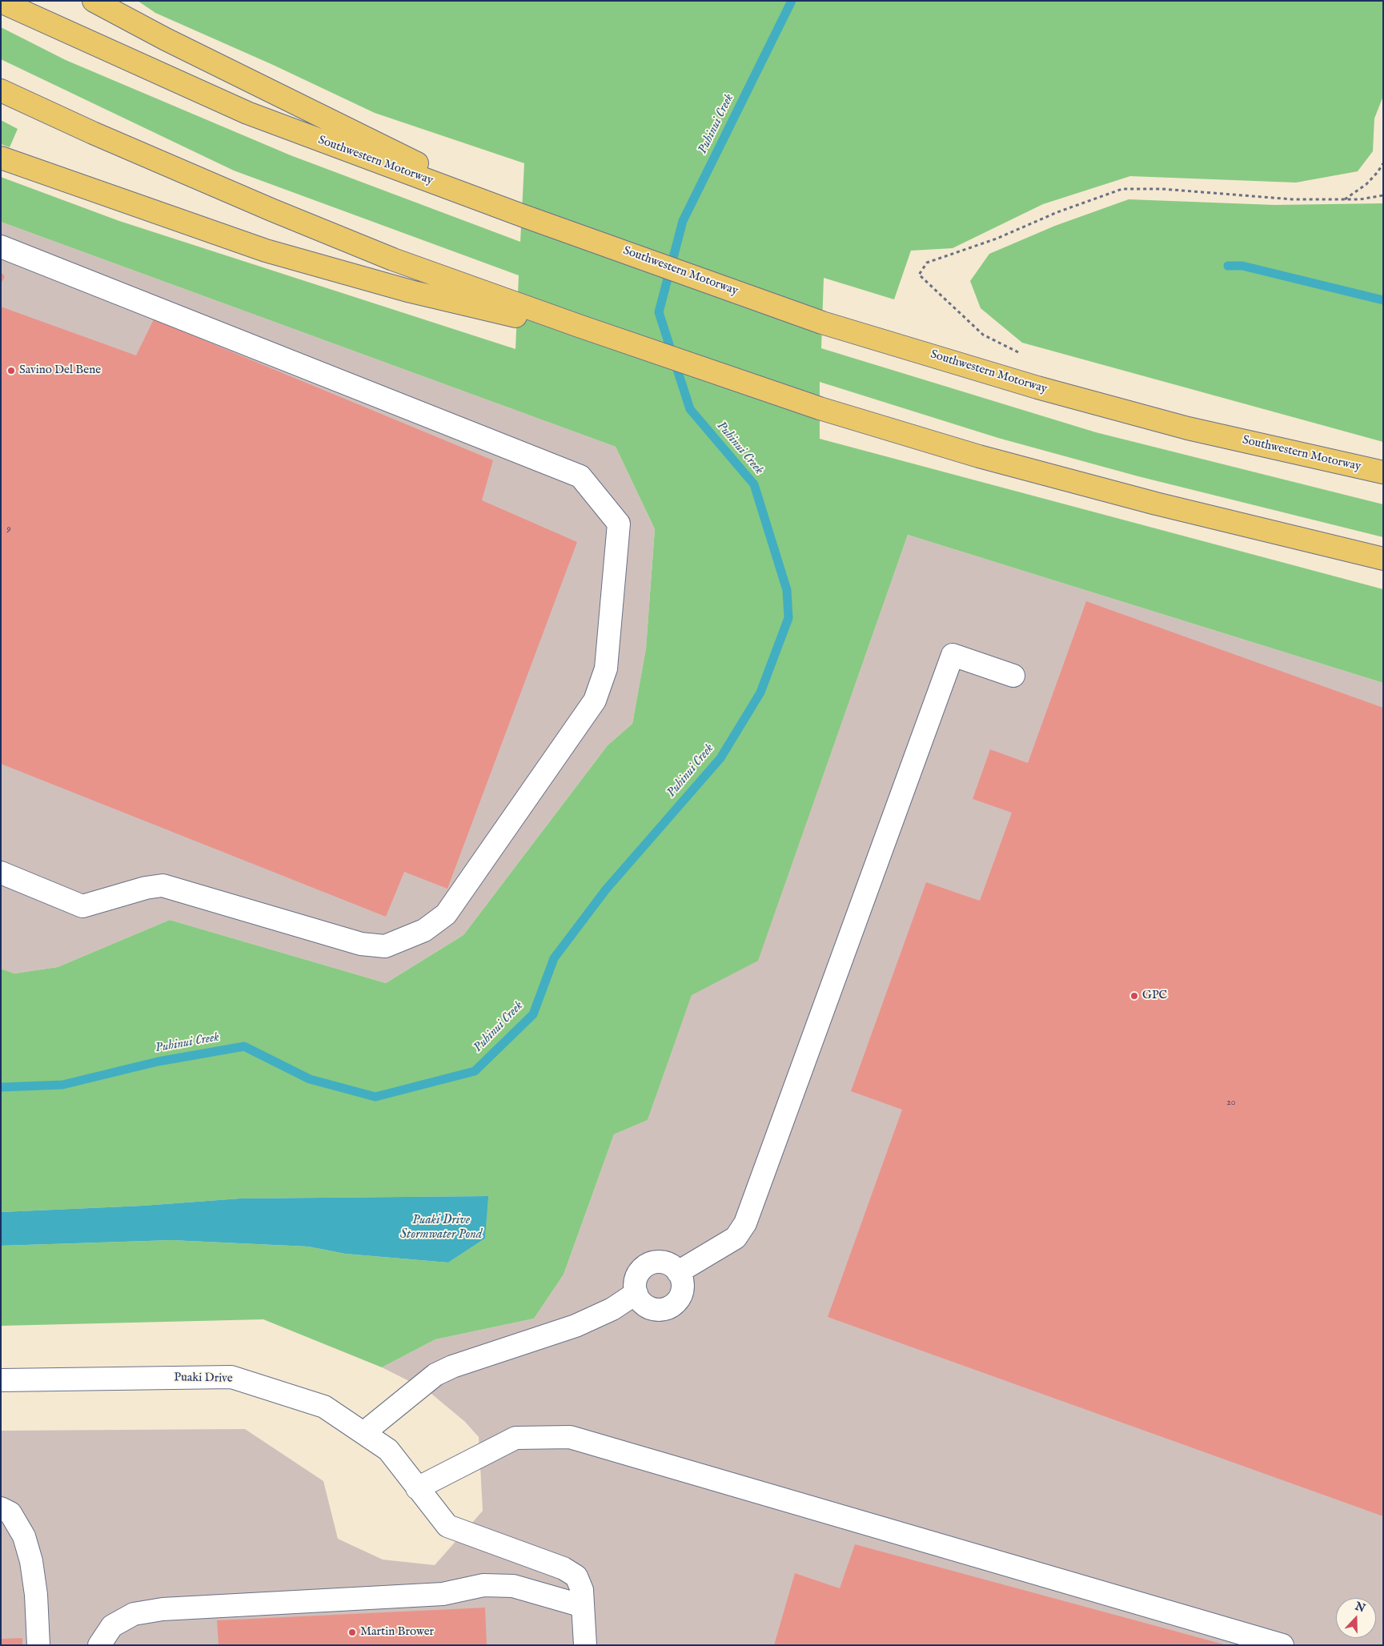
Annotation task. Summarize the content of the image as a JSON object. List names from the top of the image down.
{
  "streets": {
    "highway": ["Southwestern Motorway"],
    "street": ["Puaki Drive"]
  },
  "water": ["Puhinui Creek", "Puaki Drive Stormwater Pond"],
  "places": ["Savino Del Bene", "GPC", "Martin Brower"],
  "house_numbers": ["9", "20"],
  "north": "top"
}
